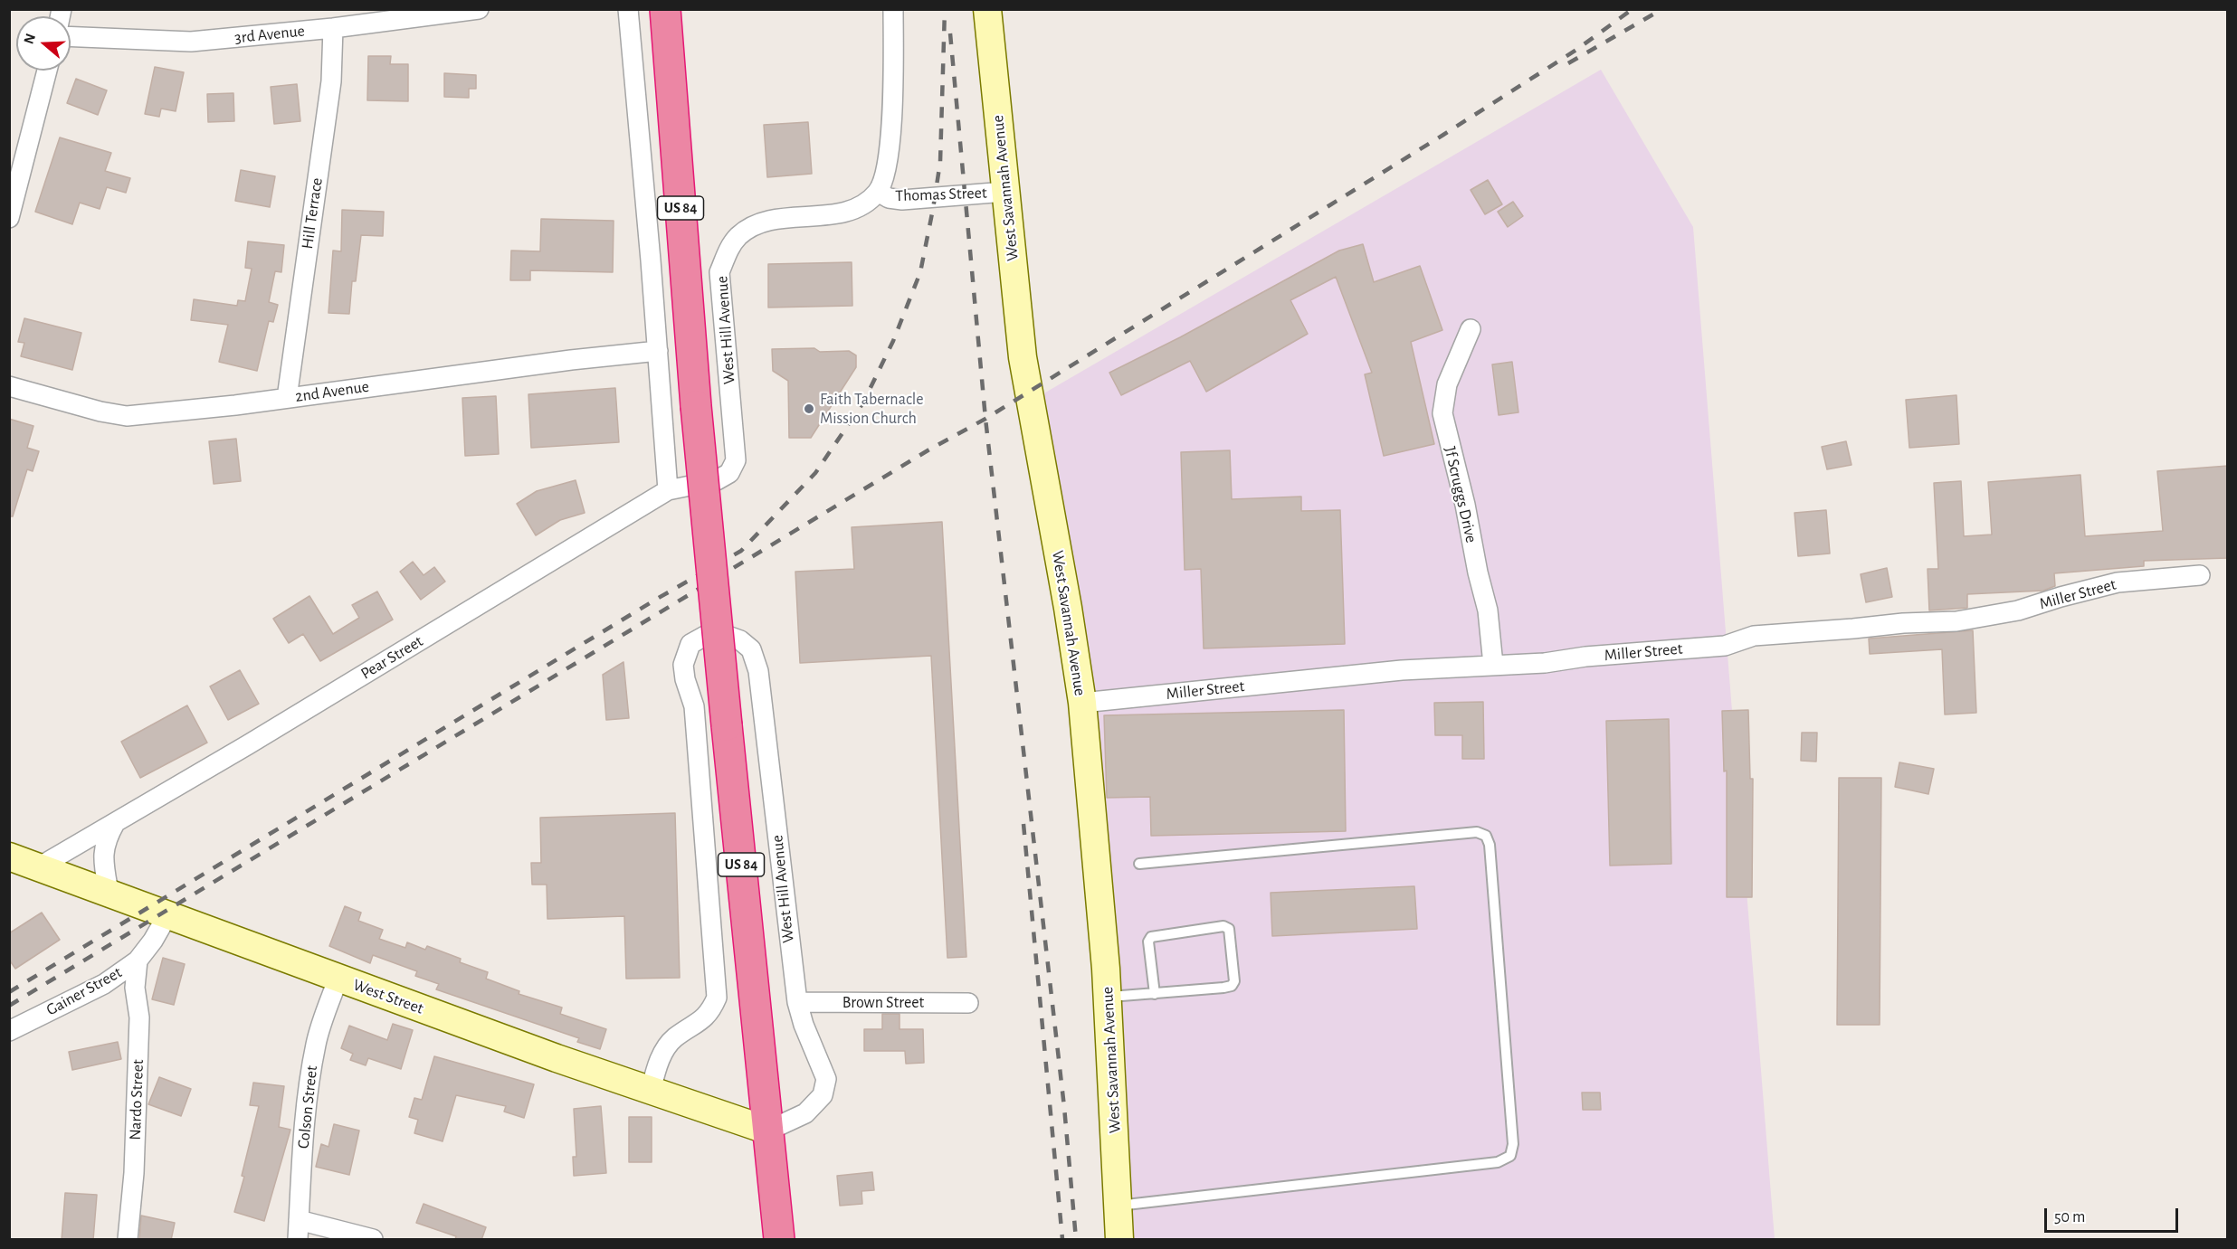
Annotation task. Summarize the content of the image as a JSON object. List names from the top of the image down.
{
  "streets": {
    "highway": ["US 84"],
    "street": [
      "3rd Avenue",
      "West Savannah Avenue",
      "Thomas Street",
      "Hill Terrace",
      "West Hill Avenue",
      "2nd Avenue",
      "Jf Scruggs Drive",
      "Miller Street",
      "Pear Street",
      "Gainer Street",
      "West Street",
      "Brown Street",
      "Nardo Street",
      "Colson Street"
    ]
  },
  "crossings": [
    ["3rd Avenue", "Hill Terrace"],
    ["West Savannah Avenue", "Thomas Street"],
    ["West Savannah Avenue", "Miller Street"],
    ["Thomas Street", "West Hill Avenue"],
    ["US 84", "West Hill Avenue"],
    ["US 84", "West Street"],
    ["Hill Terrace", "2nd Avenue"],
    ["West Hill Avenue", "Pear Street"],
    ["West Hill Avenue", "West Street"],
    ["West Hill Avenue", "Brown Street"],
    ["Jf Scruggs Drive", "Miller Street"],
    ["Pear Street", "West Street"],
    ["Gainer Street", "West Street"],
    ["Gainer Street", "Nardo Street"],
    ["West Street", "Colson Street"]
  ],
  "places": ["Faith Tabernacle Mission Church"],
  "scale_bar": "50 m",
  "north": "left"
}
